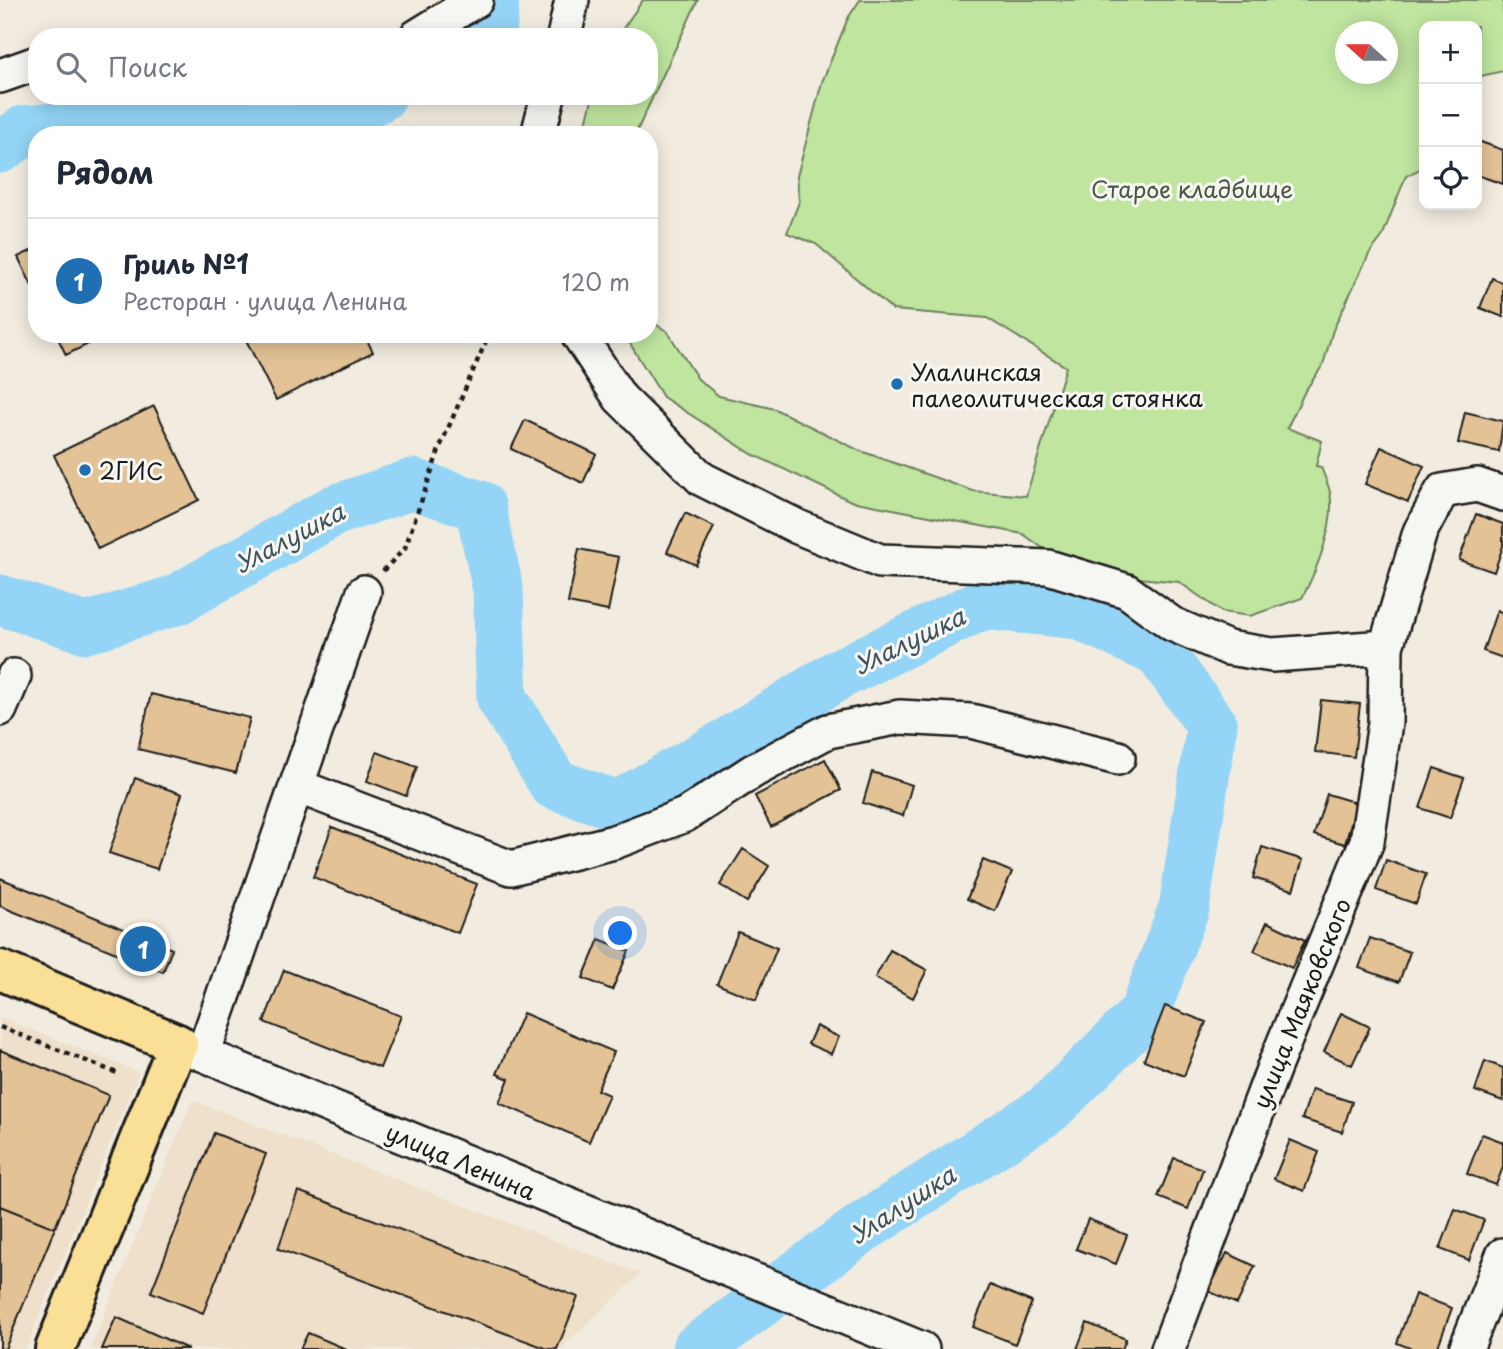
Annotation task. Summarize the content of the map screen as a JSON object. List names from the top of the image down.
{
  "streets": {
    "main road": ["улица Ленина"],
    "street": ["улица Маяковского"]
  },
  "water": ["Улалушка"],
  "parks": ["Старое кладбище"],
  "places": ["Улалинская палеолитическая стоянка", "2ГИС"],
  "north": "left",
  "page": {
    "map_buttons": ["+", "−"],
    "search": "Поиск",
    "heading": "Рядом",
    "list": [
      {
        "mark": "1",
        "name": "Гриль №1",
        "note": "Ресторан · улица Ленина",
        "value": "120 m"
      }
    ],
    "pins": "1"
  }
}
